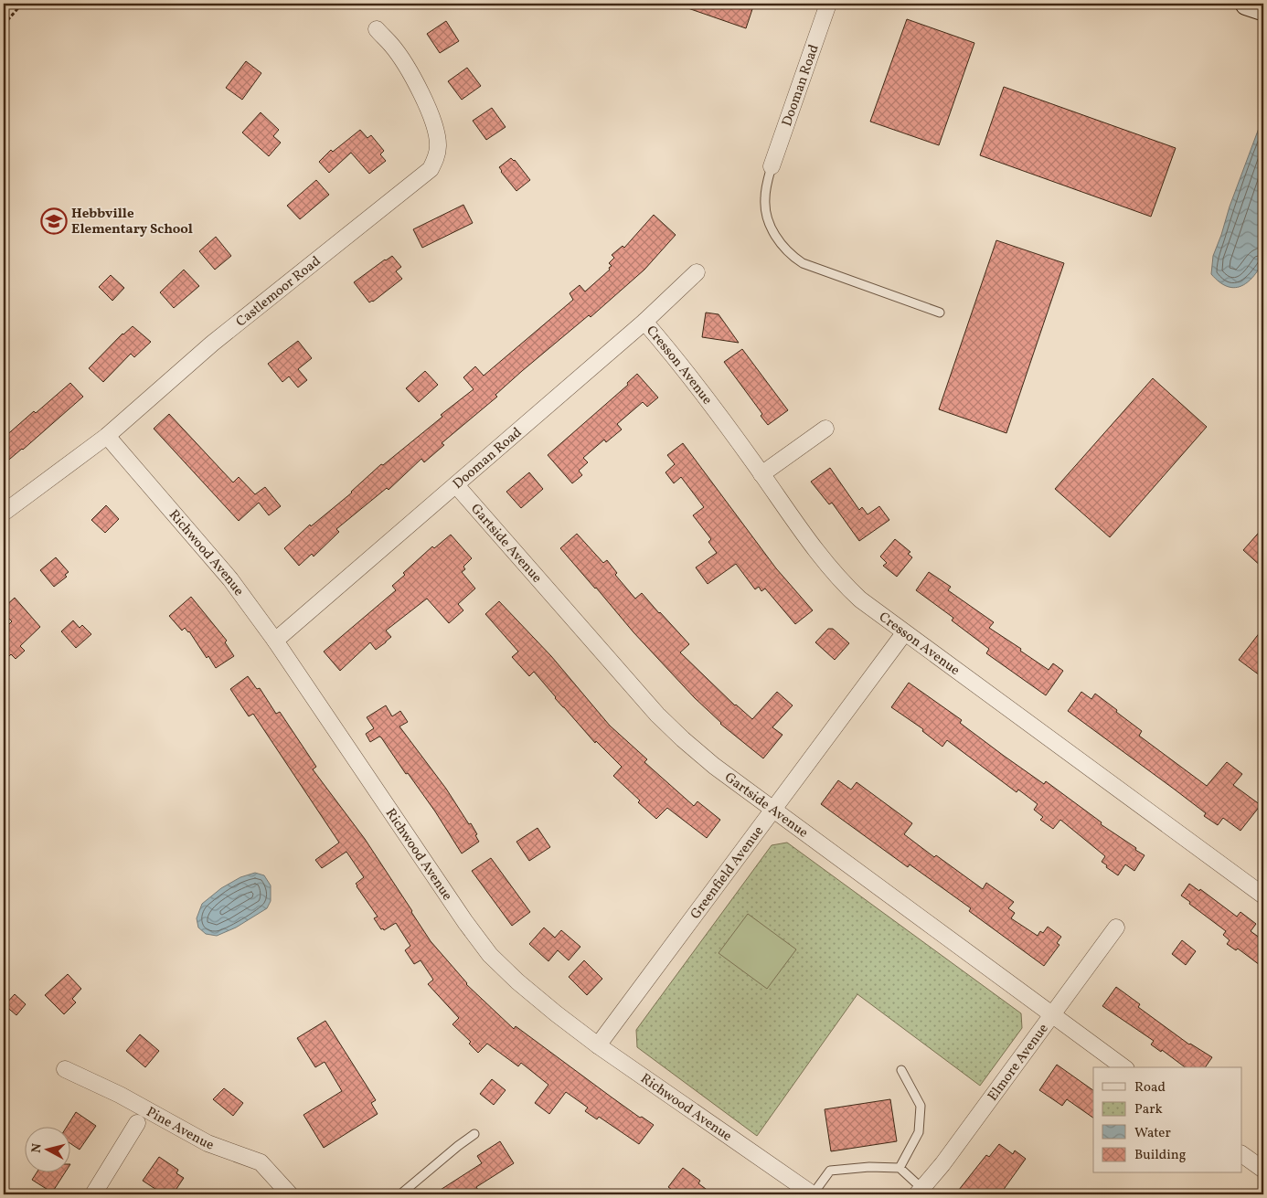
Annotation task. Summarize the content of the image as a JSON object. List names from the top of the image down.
{
  "streets": {
    "street": [
      "Dooman Road",
      "Castlemoor Road",
      "Cresson Avenue",
      "Gartside Avenue",
      "Richwood Avenue",
      "Greenfield Avenue",
      "Elmore Avenue",
      "Pine Avenue"
    ]
  },
  "crossings": [
    ["Dooman Road", "Cresson Avenue"],
    ["Dooman Road", "Gartside Avenue"],
    ["Dooman Road", "Richwood Avenue"],
    ["Castlemoor Road", "Richwood Avenue"],
    ["Cresson Avenue", "Greenfield Avenue"],
    ["Gartside Avenue", "Greenfield Avenue"],
    ["Gartside Avenue", "Elmore Avenue"],
    ["Richwood Avenue", "Greenfield Avenue"]
  ],
  "places": {
    "school or university": ["Hebbville Elementary School"]
  },
  "legend": [
    "Road",
    "Park",
    "Water",
    "Building"
  ],
  "north": "left"
}
